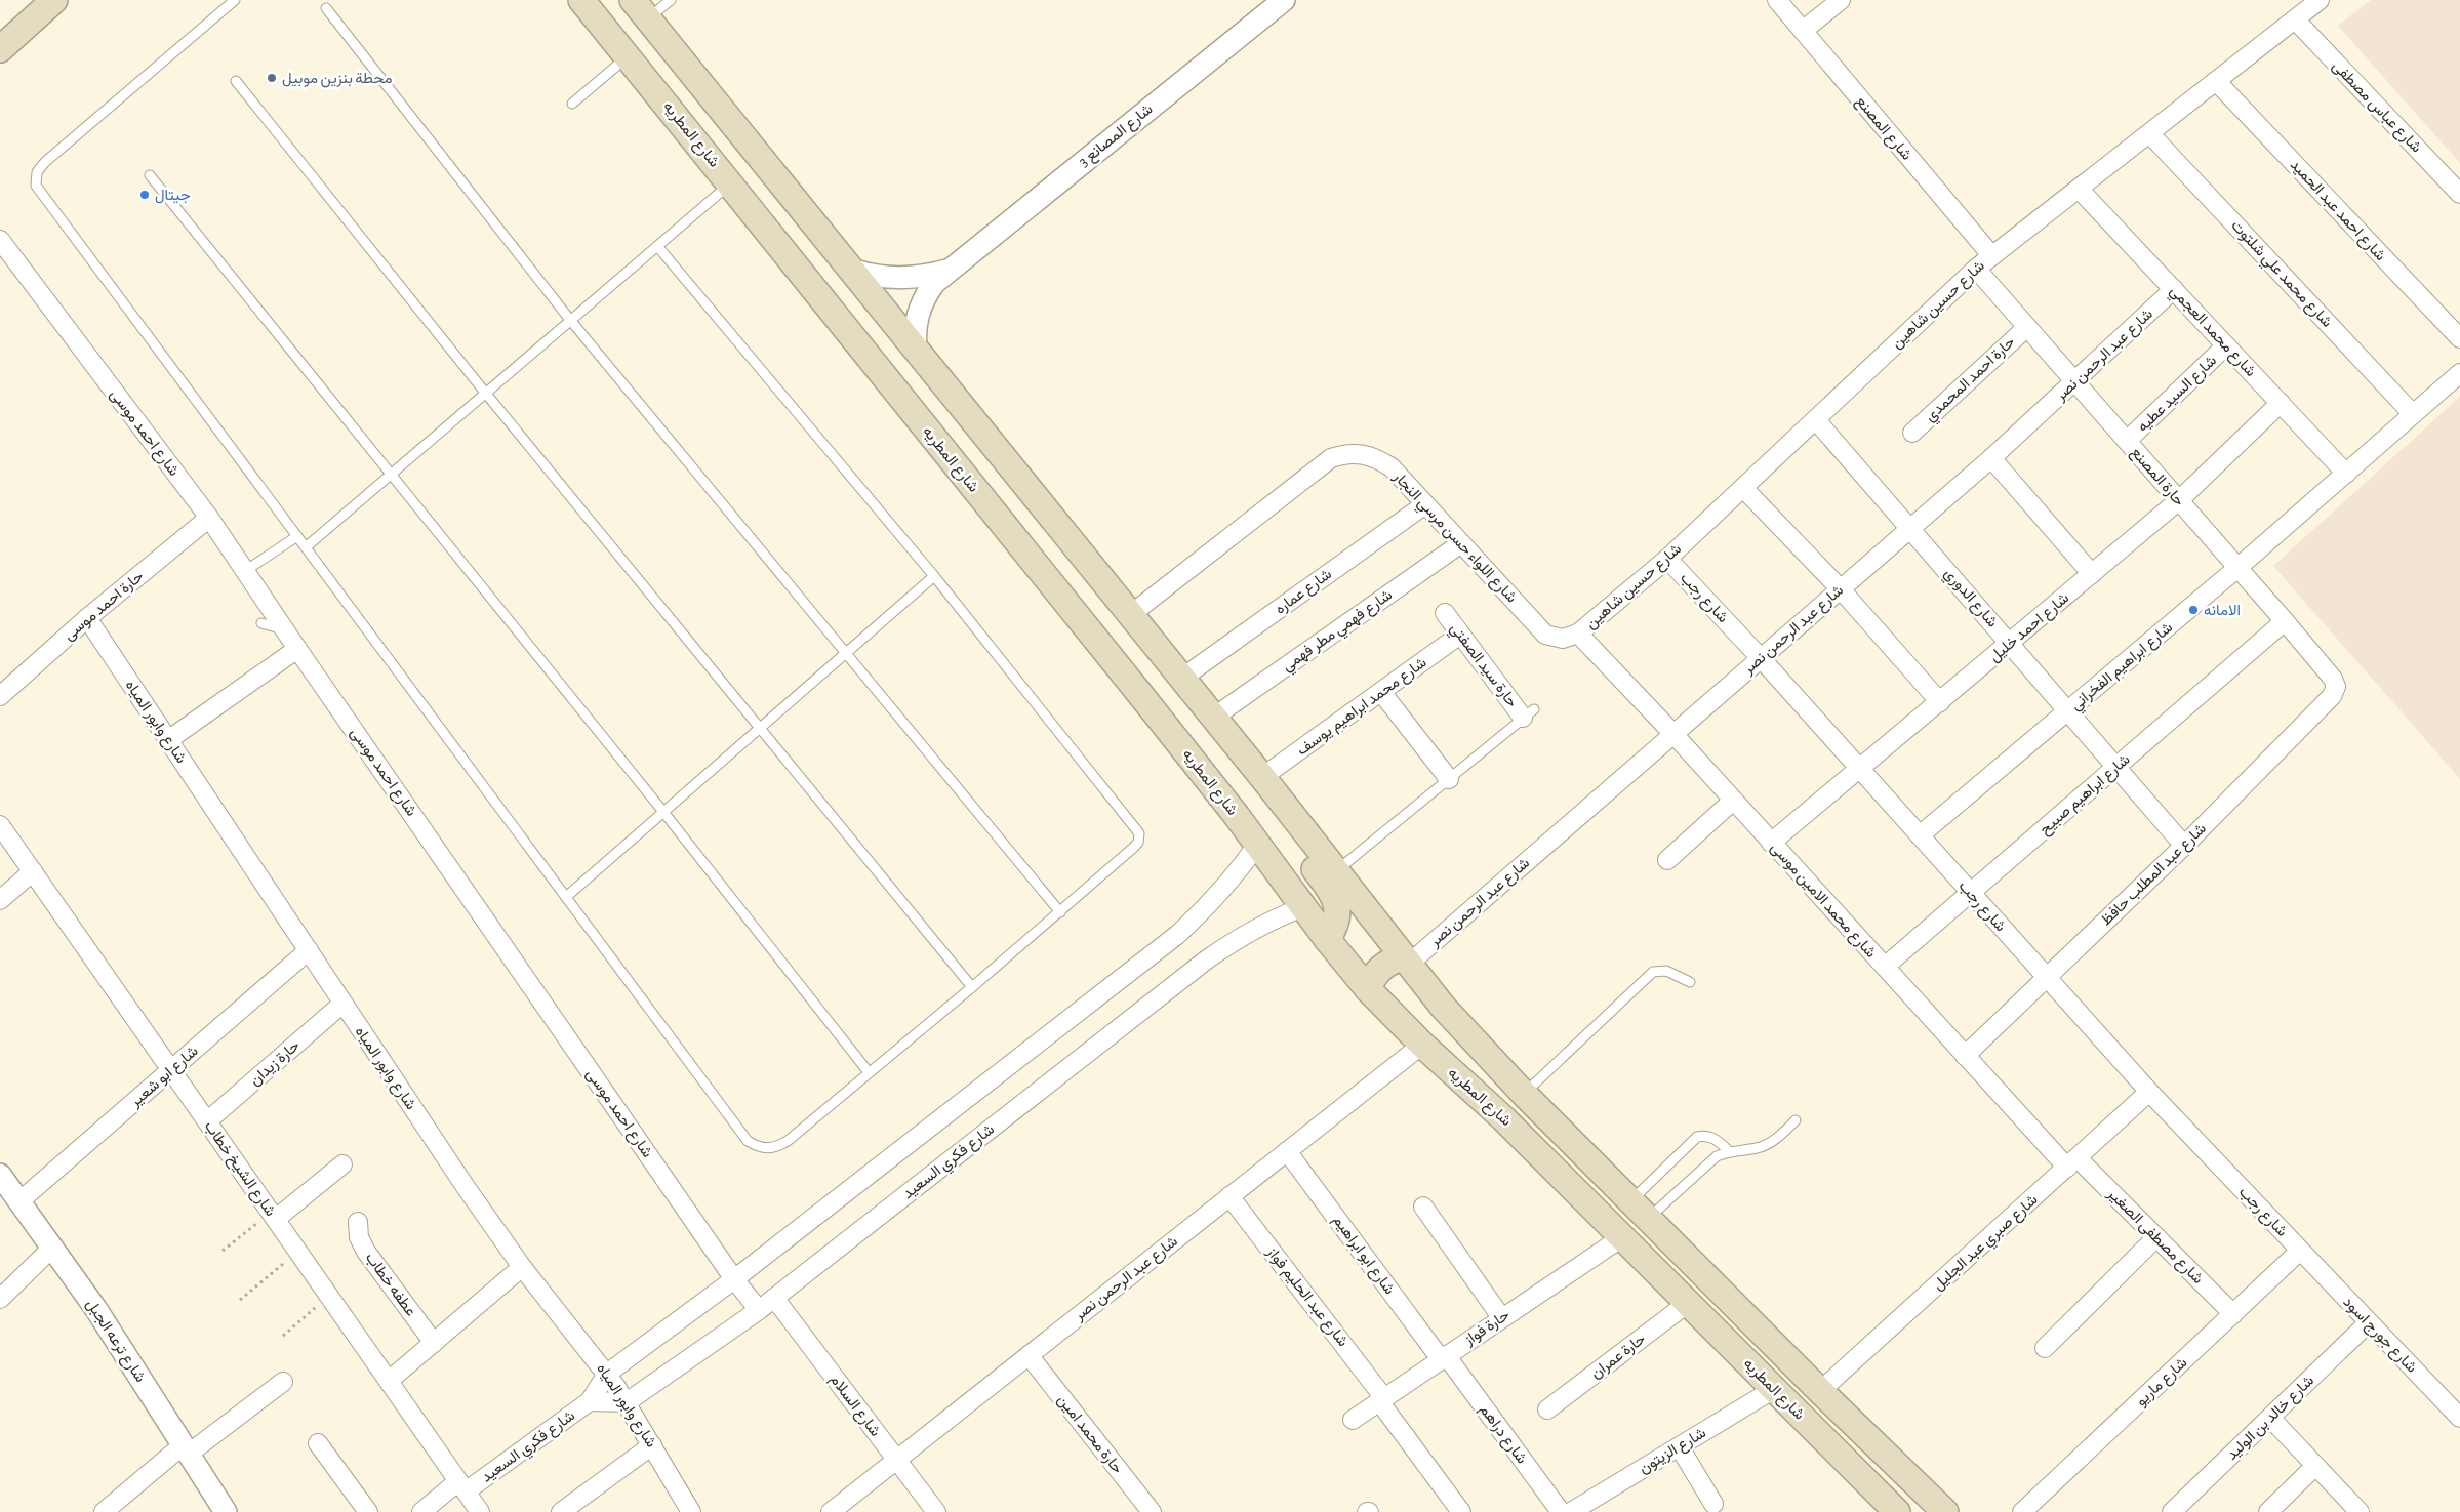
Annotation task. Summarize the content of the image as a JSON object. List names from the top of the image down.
{
  "streets": {
    "main road": ["شارع المطريه"],
    "street": [
      "شارع عباس مصطفى",
      "شارع المصنع",
      "شارع المصانع 3",
      "شارع احمد عبد الحميد",
      "شارع محمد علي شلتوت",
      "شارع حسين شاهين",
      "شارع محمد العجمي",
      "شارع عبد الرحمن نصر",
      "حارة احمد المحمدي",
      "شارع السيد عطيه",
      "شارع احمد موسى",
      "حارة المصنع",
      "شارع اللواء حسن مرسي النجار",
      "شارع عماره",
      "شارع رجب",
      "شارع الدوري",
      "حارة احمد موسى",
      "شارع احمد خليل",
      "شارع فهمي مطر فهمي",
      "حارة سيد الصفتي",
      "شارع ابراهيم الفخراني",
      "شارع محمد ابراهيم يوسف",
      "شارع وابور المياه",
      "شارع ابراهيم صبيح",
      "شارع عبد المطلب حافظ",
      "شارع محمد الامين موسى",
      "حارة زيدان",
      "شارع ابو شعير",
      "شارع فكري السعيد",
      "شارع الشيخ خطاب",
      "شارع مصطفى الصغير",
      "شارع صبري عبد الجليل",
      "شارع ابو ابراهيم",
      "عطفه خطاب",
      "شارع عبد الحليم فواز",
      "حارة فواز",
      "شارع جورج اسود",
      "شارع ترعه الجبل",
      "حارة عمران",
      "شارع ماريو",
      "شارع السلام",
      "شارع خالد بن الوليد",
      "حارة محمد امين",
      "شارع دراهم",
      "شارع الزيتون"
    ]
  },
  "crossings": [
    ["شارع عباس مصطفى", "شارع حسين شاهين"],
    ["شارع المصنع", "شارع حسين شاهين"],
    ["شارع المطريه", "شارع المصانع 3"],
    ["شارع المطريه", "شارع عبد الرحمن نصر"],
    ["شارع المطريه", "شارع اللواء حسن مرسي النجار"],
    ["شارع المطريه", "شارع عماره"],
    ["شارع المطريه", "شارع فهمي مطر فهمي"],
    ["شارع المطريه", "شارع محمد ابراهيم يوسف"],
    ["شارع المطريه", "شارع فكري السعيد"],
    ["شارع المطريه", "شارع صبري عبد الجليل"],
    ["شارع المطريه", "حارة فواز"],
    ["شارع المطريه", "حارة عمران"],
    ["شارع المطريه", "شارع الزيتون"],
    ["شارع احمد عبد الحميد", "شارع حسين شاهين"],
    ["شارع محمد علي شلتوت", "شارع حسين شاهين"],
    ["شارع محمد علي شلتوت", "شارع ابراهيم الفخراني"],
    ["شارع حسين شاهين", "شارع محمد العجمي"],
    ["شارع حسين شاهين", "حارة المصنع"],
    ["شارع حسين شاهين", "شارع اللواء حسن مرسي النجار"],
    ["شارع حسين شاهين", "شارع رجب"],
    ["شارع حسين شاهين", "شارع الدوري"],
    ["شارع حسين شاهين", "شارع محمد الامين موسى"],
    ["شارع محمد العجمي", "شارع عبد الرحمن نصر"],
    ["شارع محمد العجمي", "شارع السيد عطيه"],
    ["شارع محمد العجمي", "شارع احمد خليل"],
    ["شارع محمد العجمي", "شارع ابراهيم الفخراني"],
    ["شارع عبد الرحمن نصر", "حارة المصنع"],
    ["شارع عبد الرحمن نصر", "شارع رجب"],
    ["شارع عبد الرحمن نصر", "شارع الدوري"],
    ["شارع عبد الرحمن نصر", "شارع محمد الامين موسى"],
    ["شارع عبد الرحمن نصر", "شارع ابو ابراهيم"],
    ["شارع عبد الرحمن نصر", "شارع عبد الحليم فواز"],
    ["شارع عبد الرحمن نصر", "شارع السلام"],
    ["شارع عبد الرحمن نصر", "حارة محمد امين"],
    ["حارة احمد المحمدي", "حارة المصنع"],
    ["شارع السيد عطيه", "حارة المصنع"],
    ["شارع احمد موسى", "حارة احمد موسى"],
    ["شارع احمد موسى", "شارع فكري السعيد"],
    ["حارة المصنع", "شارع احمد خليل"],
    ["حارة المصنع", "شارع ابراهيم الفخراني"],
    ["حارة المصنع", "شارع ابراهيم صبيح"],
    ["حارة المصنع", "شارع عبد المطلب حافظ"],
    ["شارع اللواء حسن مرسي النجار", "شارع عماره"],
    ["شارع اللواء حسن مرسي النجار", "شارع فهمي مطر فهمي"],
    ["شارع اللواء حسن مرسي النجار", "شارع محمد الامين موسى"],
    ["شارع رجب", "شارع احمد خليل"],
    ["شارع رجب", "شارع ابراهيم الفخراني"],
    ["شارع رجب", "شارع ابراهيم صبيح"],
    ["شارع رجب", "شارع عبد المطلب حافظ"],
    ["شارع رجب", "شارع صبري عبد الجليل"],
    ["شارع رجب", "شارع جورج اسود"],
    ["شارع رجب", "شارع ماريو"],
    ["شارع الدوري", "شارع احمد خليل"],
    ["شارع الدوري", "شارع ابراهيم الفخراني"],
    ["شارع الدوري", "شارع ابراهيم صبيح"],
    ["شارع الدوري", "شارع عبد المطلب حافظ"],
    ["حارة احمد موسى", "شارع وابور المياه"],
    ["شارع احمد خليل", "شارع محمد الامين موسى"],
    ["حارة سيد الصفتي", "شارع محمد ابراهيم يوسف"],
    ["شارع وابور المياه", "حارة زيدان"],
    ["شارع وابور المياه", "شارع ابو شعير"],
    ["شارع وابور المياه", "شارع فكري السعيد"],
    ["شارع ابراهيم صبيح", "شارع محمد الامين موسى"],
    ["شارع عبد المطلب حافظ", "شارع محمد الامين موسى"],
    ["شارع محمد الامين موسى", "شارع مصطفى الصغير"],
    ["شارع محمد الامين موسى", "شارع صبري عبد الجليل"],
    ["حارة زيدان", "شارع الشيخ خطاب"],
    ["شارع ابو شعير", "شارع الشيخ خطاب"],
    ["شارع ابو شعير", "شارع ترعه الجبل"],
    ["شارع فكري السعيد", "شارع الشيخ خطاب"],
    ["شارع فكري السعيد", "شارع السلام"],
    ["شارع مصطفى الصغير", "شارع صبري عبد الجليل"],
    ["شارع مصطفى الصغير", "شارع ماريو"],
    ["شارع ابو ابراهيم", "حارة فواز"],
    ["شارع ابو ابراهيم", "شارع دراهم"],
    ["شارع عبد الحليم فواز", "حارة فواز"],
    ["حارة فواز", "شارع دراهم"],
    ["شارع جورج اسود", "شارع ماريو"],
    ["شارع جورج اسود", "شارع خالد بن الوليد"]
  ],
  "places": ["محطة بنزين موبيل", "جيتال", "الامانه"]
}
